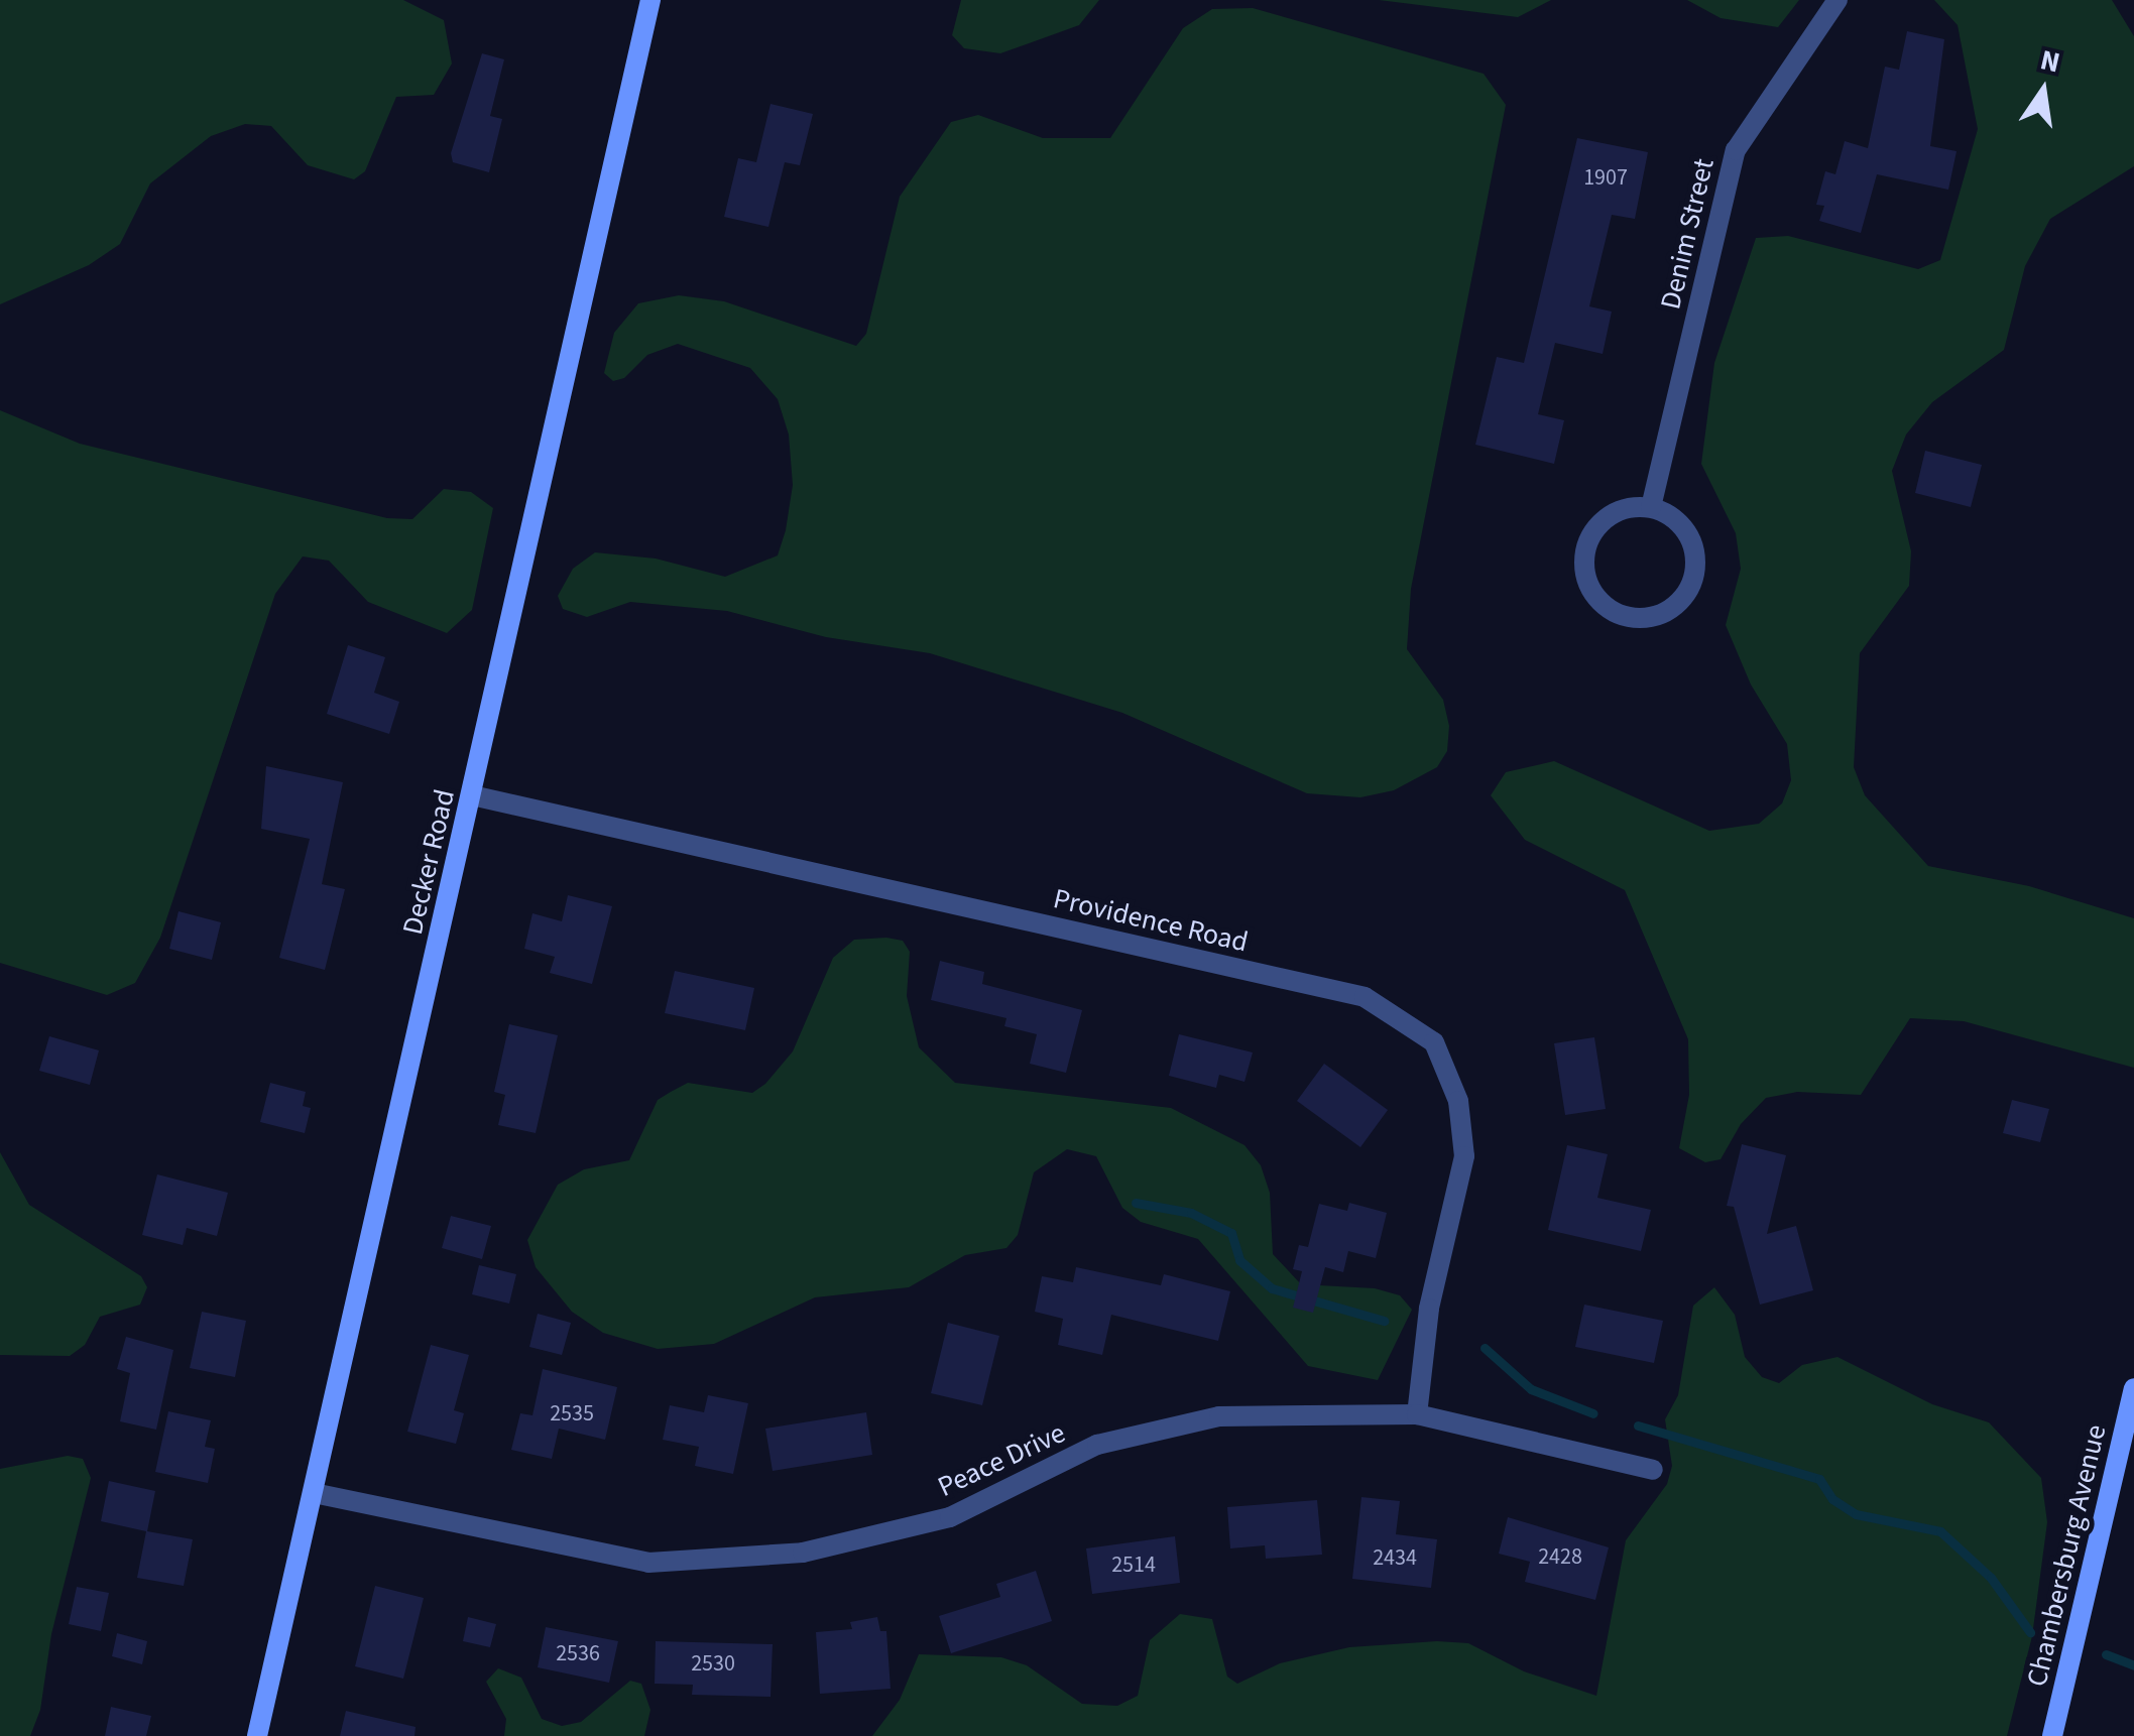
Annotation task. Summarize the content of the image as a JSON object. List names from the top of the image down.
{
  "streets": {
    "street": [
      "Denim Street",
      "Decker Road",
      "Providence Road",
      "Peace Drive",
      "Chambersburg Avenue"
    ]
  },
  "crossings": [
    ["Decker Road", "Providence Road"],
    ["Decker Road", "Peace Drive"],
    ["Providence Road", "Peace Drive"]
  ],
  "house_numbers": [
    "1907",
    "2535",
    "2428",
    "2434",
    "2514",
    "2536",
    "2530"
  ],
  "north": "top"
}
